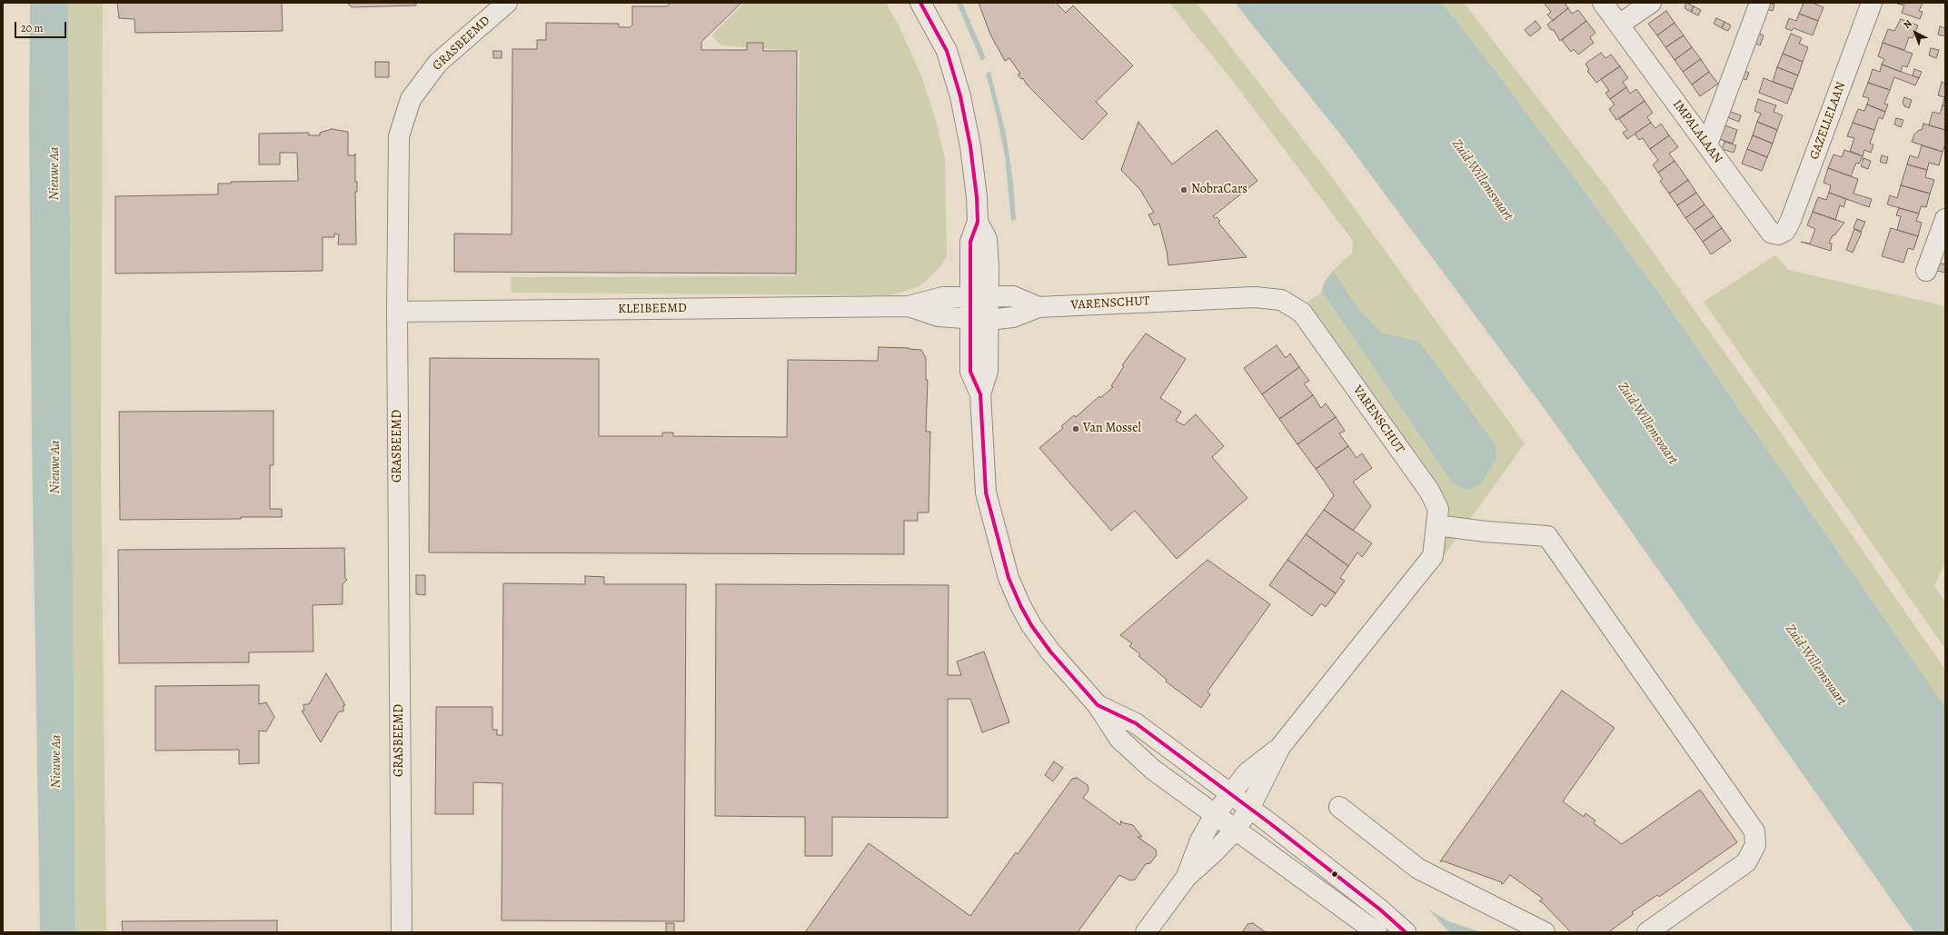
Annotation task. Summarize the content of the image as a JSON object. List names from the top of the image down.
{
  "streets": {
    "street": [
      "GRASBEEMD",
      "GAZELLELAAN",
      "IMPALALAAN",
      "VARENSCHUT",
      "KLEIBEEMD"
    ]
  },
  "crossings": [
    ["GRASBEEMD", "KLEIBEEMD"],
    ["GAZELLELAAN", "IMPALALAAN"],
    ["VARENSCHUT", "KLEIBEEMD"]
  ],
  "water": ["Nieuwe Aa", "Zuid-Willemsvaart"],
  "places": ["NobraCars", "Van Mossel"],
  "scale_bar": "20 m",
  "north": "top left"
}
